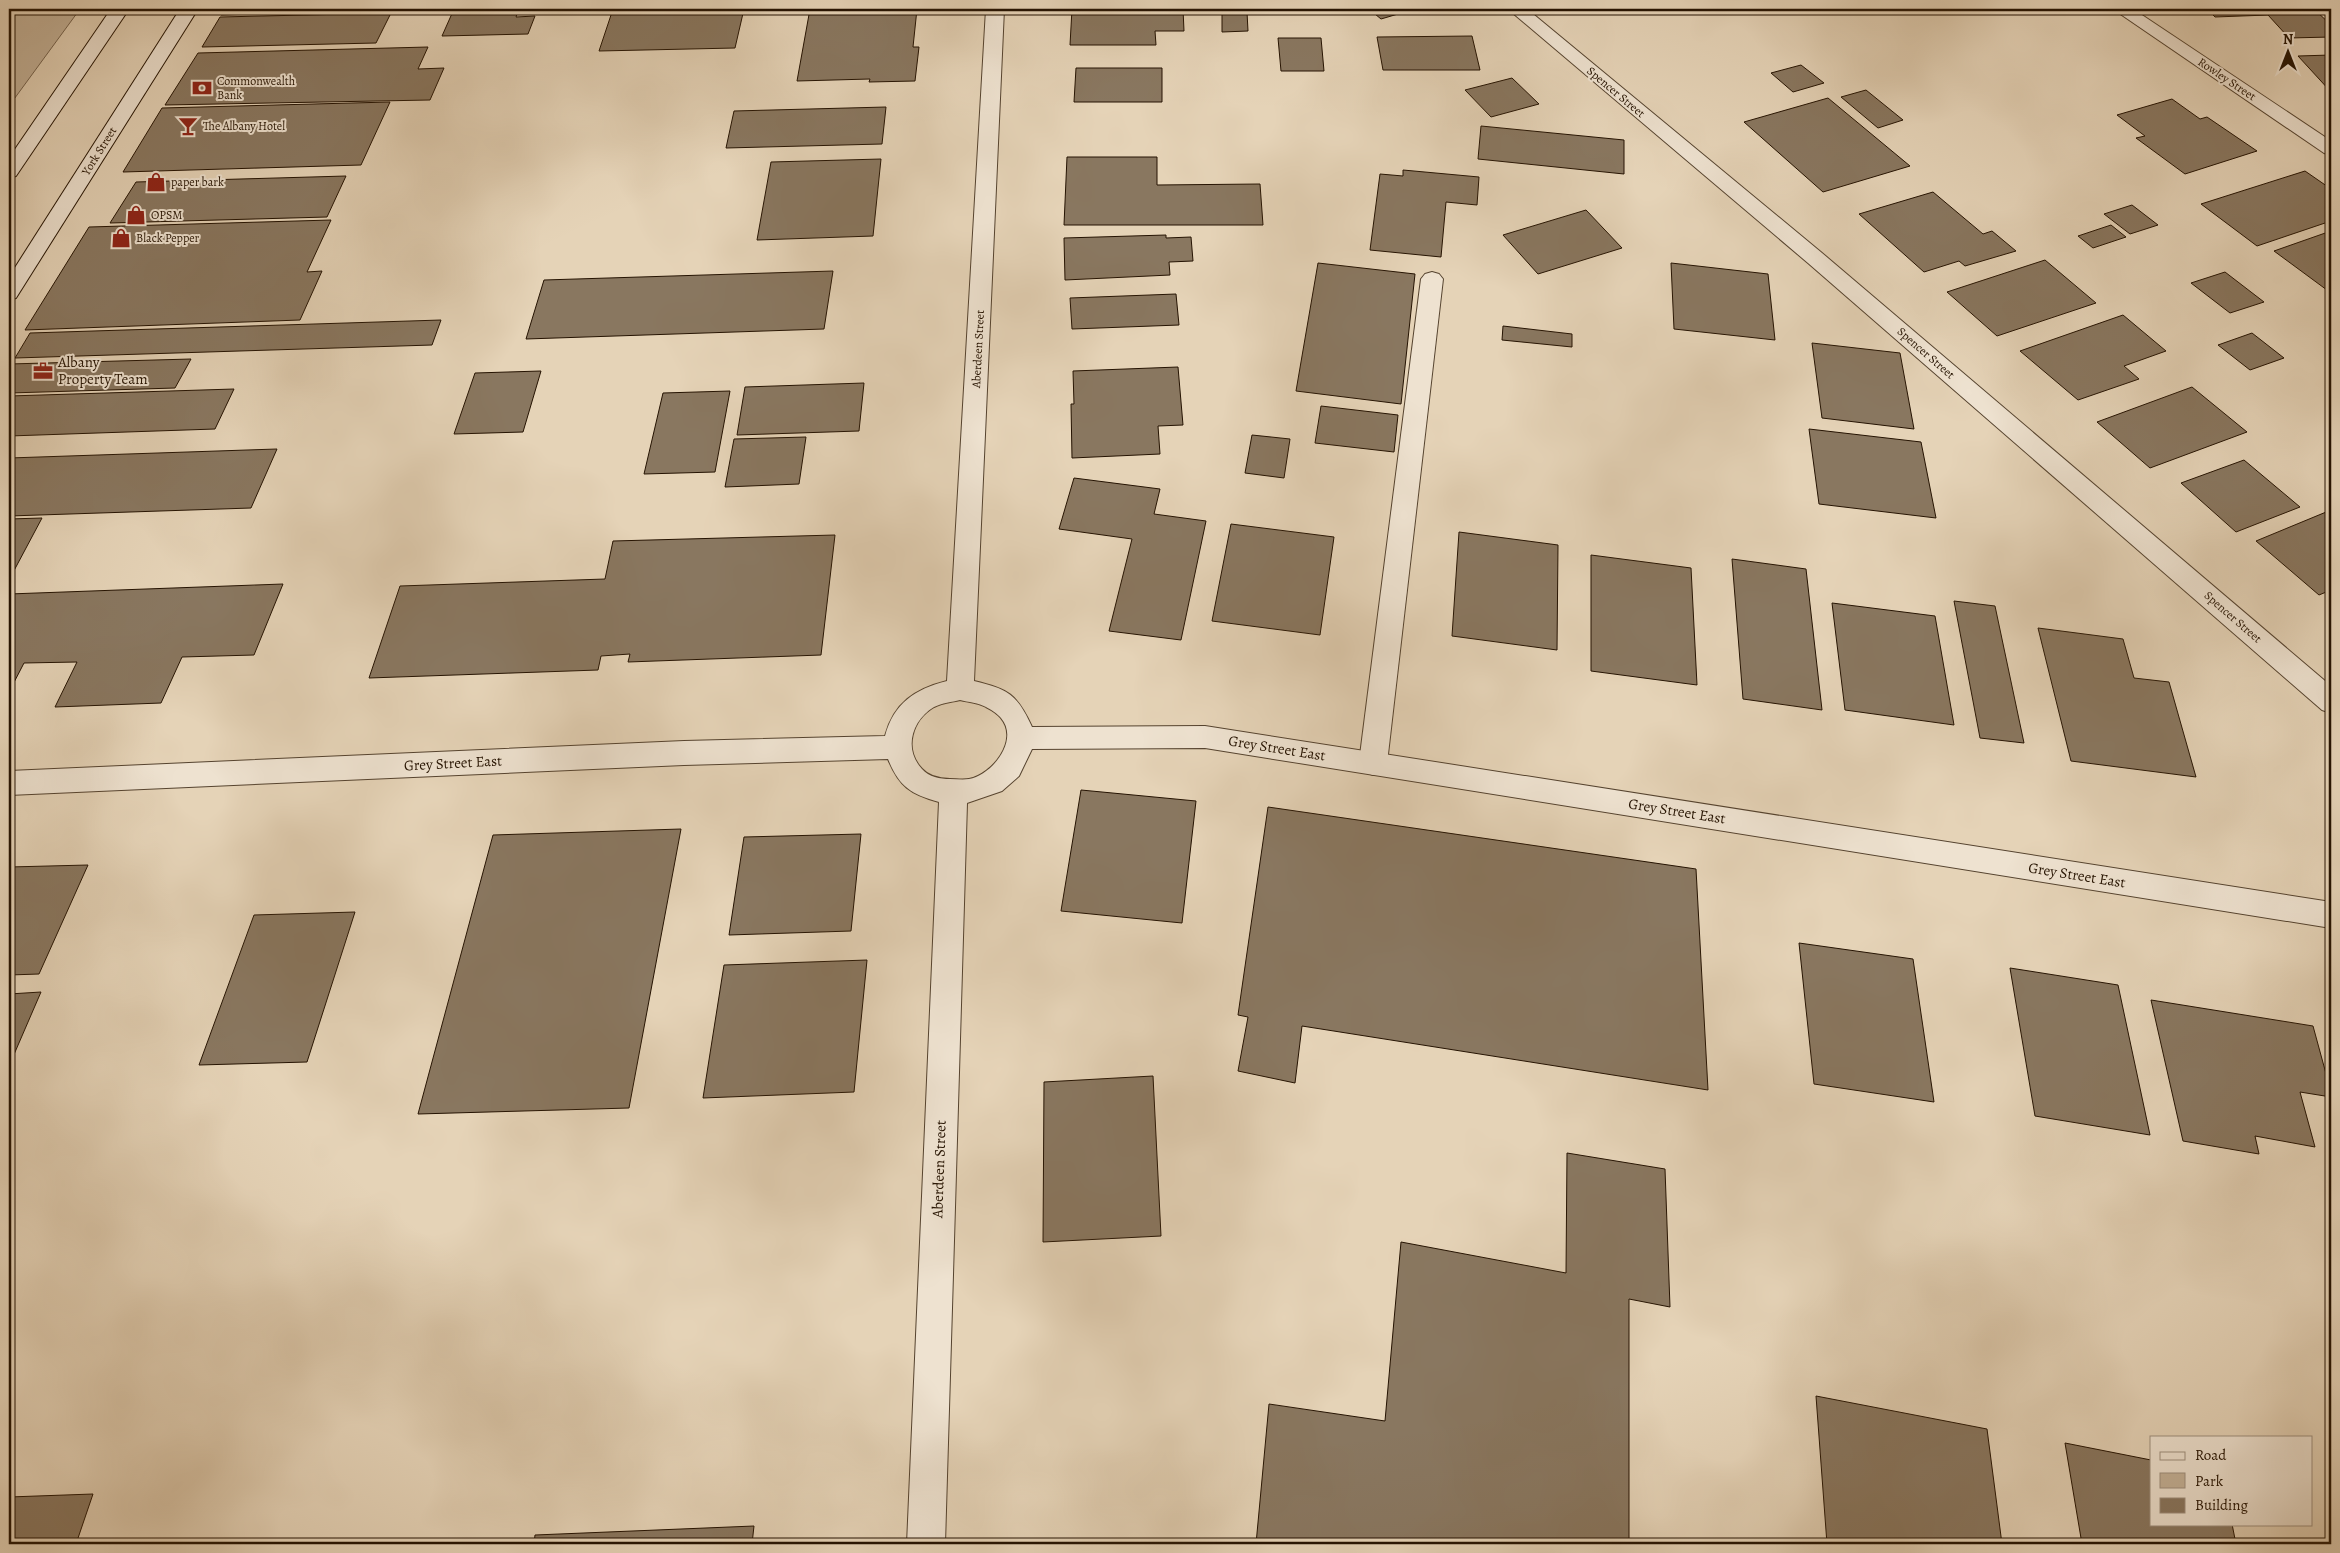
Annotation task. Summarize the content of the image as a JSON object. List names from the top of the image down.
{
  "streets": {
    "street": [
      "Rowley Street",
      "Spencer Street",
      "York Street",
      "Aberdeen Street",
      "Grey Street East"
    ]
  },
  "crossings": [
    ["Aberdeen Street", "Grey Street East"]
  ],
  "places": {
    "bank": ["Commonwealth Bank"],
    "bar": ["The Albany Hotel"],
    "shop": ["paper bark", "OPSM", "Black Pepper"],
    "office": ["Albany Property Team"]
  },
  "legend": ["Road", "Park", "Building"],
  "north": "top"
}
